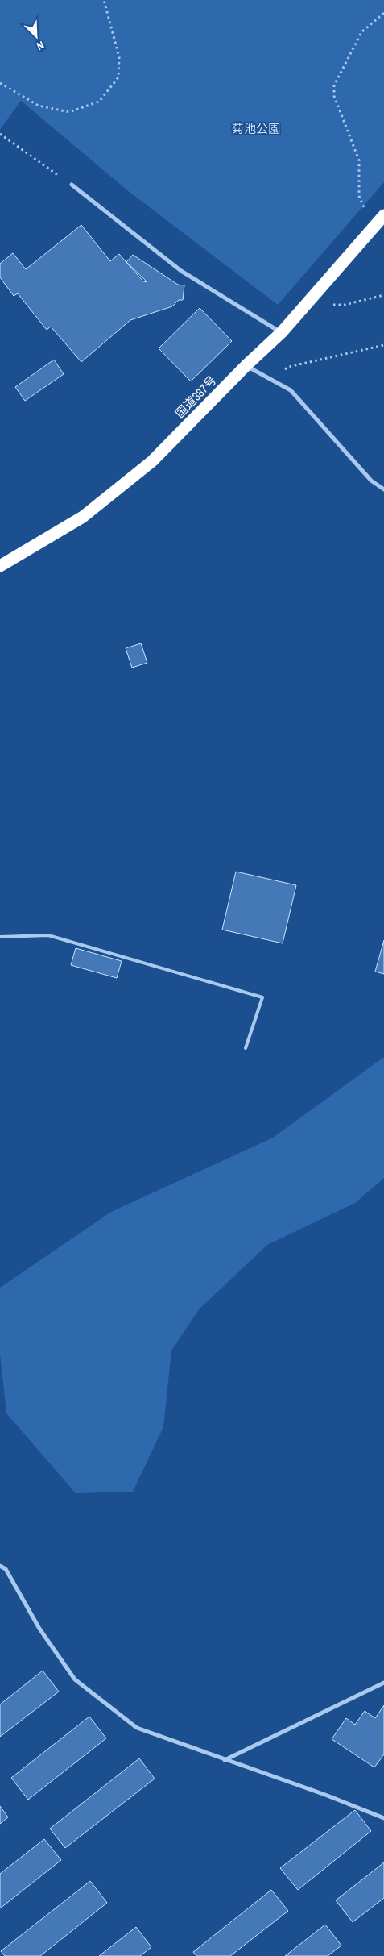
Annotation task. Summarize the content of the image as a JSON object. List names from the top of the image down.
{
  "streets": {
    "highway": ["国道387号"]
  },
  "parks": ["菊池公園"],
  "north": "bottom right"
}
